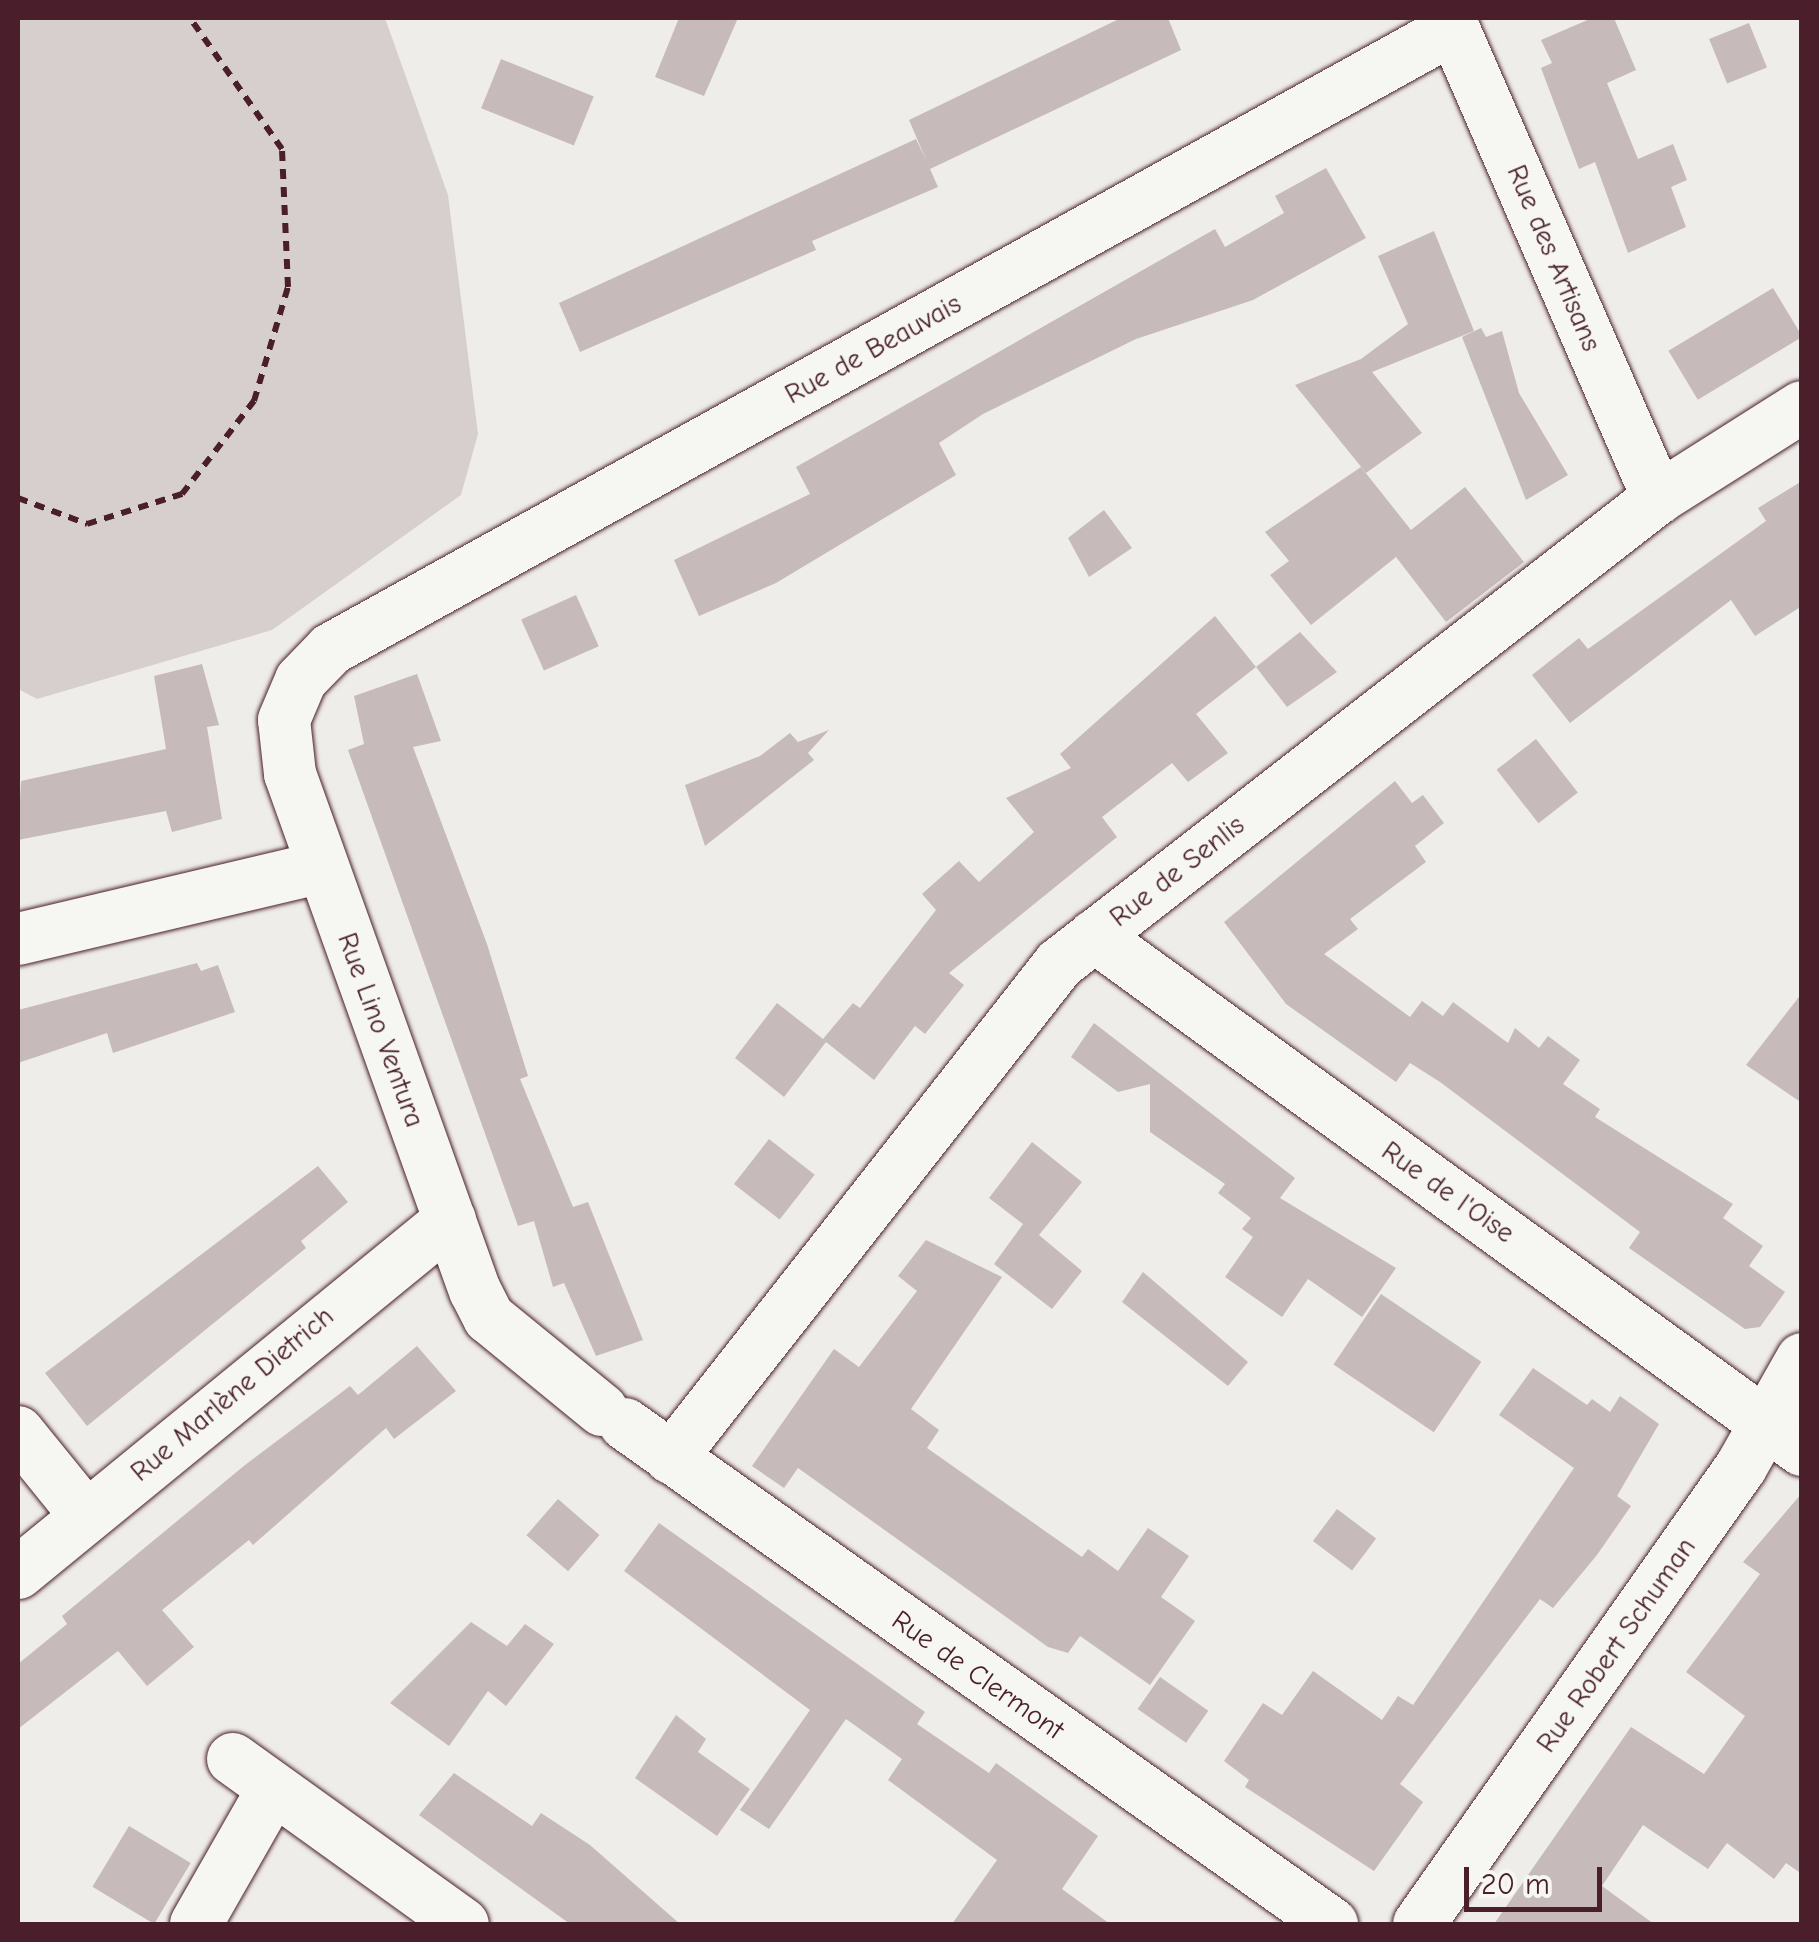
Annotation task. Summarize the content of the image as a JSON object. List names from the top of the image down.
{
  "streets": {
    "street": [
      "Rue des Artisans",
      "Rue de Beauvais",
      "Rue de Senlis",
      "Rue Lino Ventura",
      "Rue de l'Oise",
      "Rue Marlène Dietrich",
      "Rue Robert Schuman",
      "Rue de Clermont"
    ]
  },
  "crossings": [
    ["Rue des Artisans", "Rue de Beauvais"],
    ["Rue des Artisans", "Rue de Senlis"],
    ["Rue de Beauvais", "Rue Lino Ventura"],
    ["Rue de Senlis", "Rue de l'Oise"],
    ["Rue de Senlis", "Rue de Clermont"],
    ["Rue Lino Ventura", "Rue Marlène Dietrich"],
    ["Rue Lino Ventura", "Rue de Clermont"],
    ["Rue de l'Oise", "Rue Robert Schuman"]
  ],
  "scale_bar": "20 m"
}
